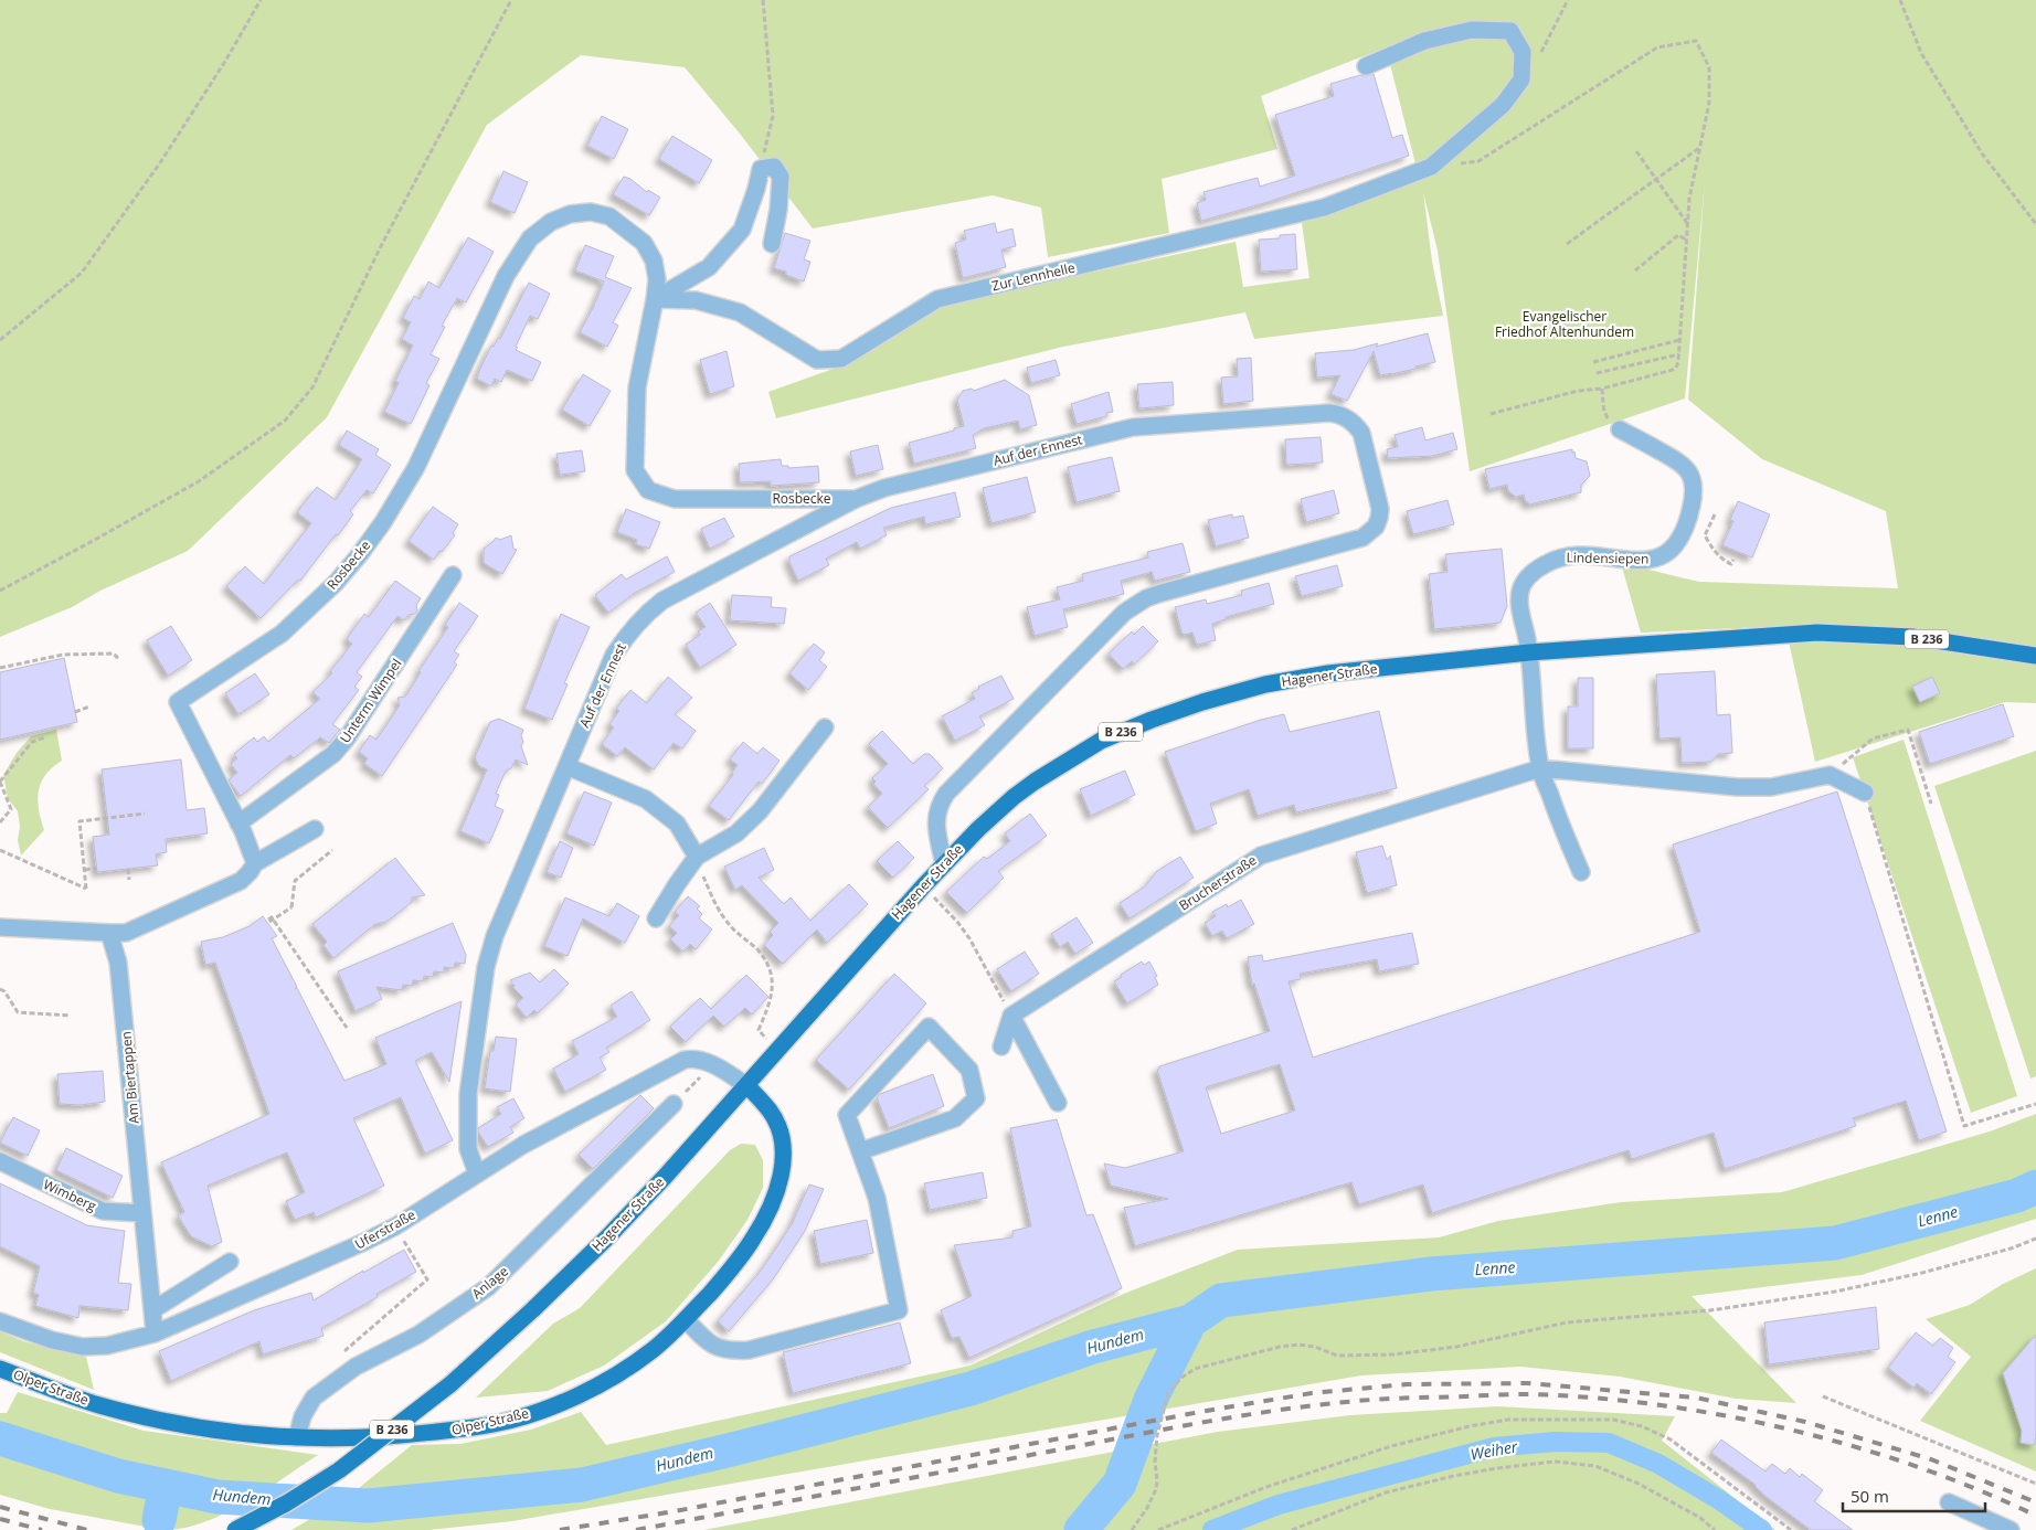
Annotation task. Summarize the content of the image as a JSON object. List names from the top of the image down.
{
  "streets": {
    "main road": ["B 236", "Hagener Straße", "Olper Straße"],
    "street": [
      "Zur Lennhelle",
      "Auf der Ennest",
      "Rosbecke",
      "Lindensiepen",
      "Unterm Wimpel",
      "Brucherstraße",
      "Am Biertappen",
      "Wimberg",
      "Uferstraße",
      "Anlage"
    ]
  },
  "crossings": [
    ["Zur Lennhelle", "Rosbecke"],
    ["Auf der Ennest", "Rosbecke"],
    ["Auf der Ennest", "Hagener Straße"],
    ["Auf der Ennest", "Uferstraße"],
    ["Rosbecke", "Unterm Wimpel"],
    ["Lindensiepen", "Hagener Straße"],
    ["Lindensiepen", "Brucherstraße"],
    ["Hagener Straße", "Uferstraße"],
    ["Hagener Straße", "Olper Straße"],
    ["Am Biertappen", "Wimberg"],
    ["Am Biertappen", "Uferstraße"],
    ["Uferstraße", "Olper Straße"],
    ["Anlage", "Olper Straße"]
  ],
  "water": ["Lenne", "Hundem", "Weiher"],
  "parks": ["Evangelischer Friedhof Altenhundem"],
  "scale_bar": "50 m"
}
